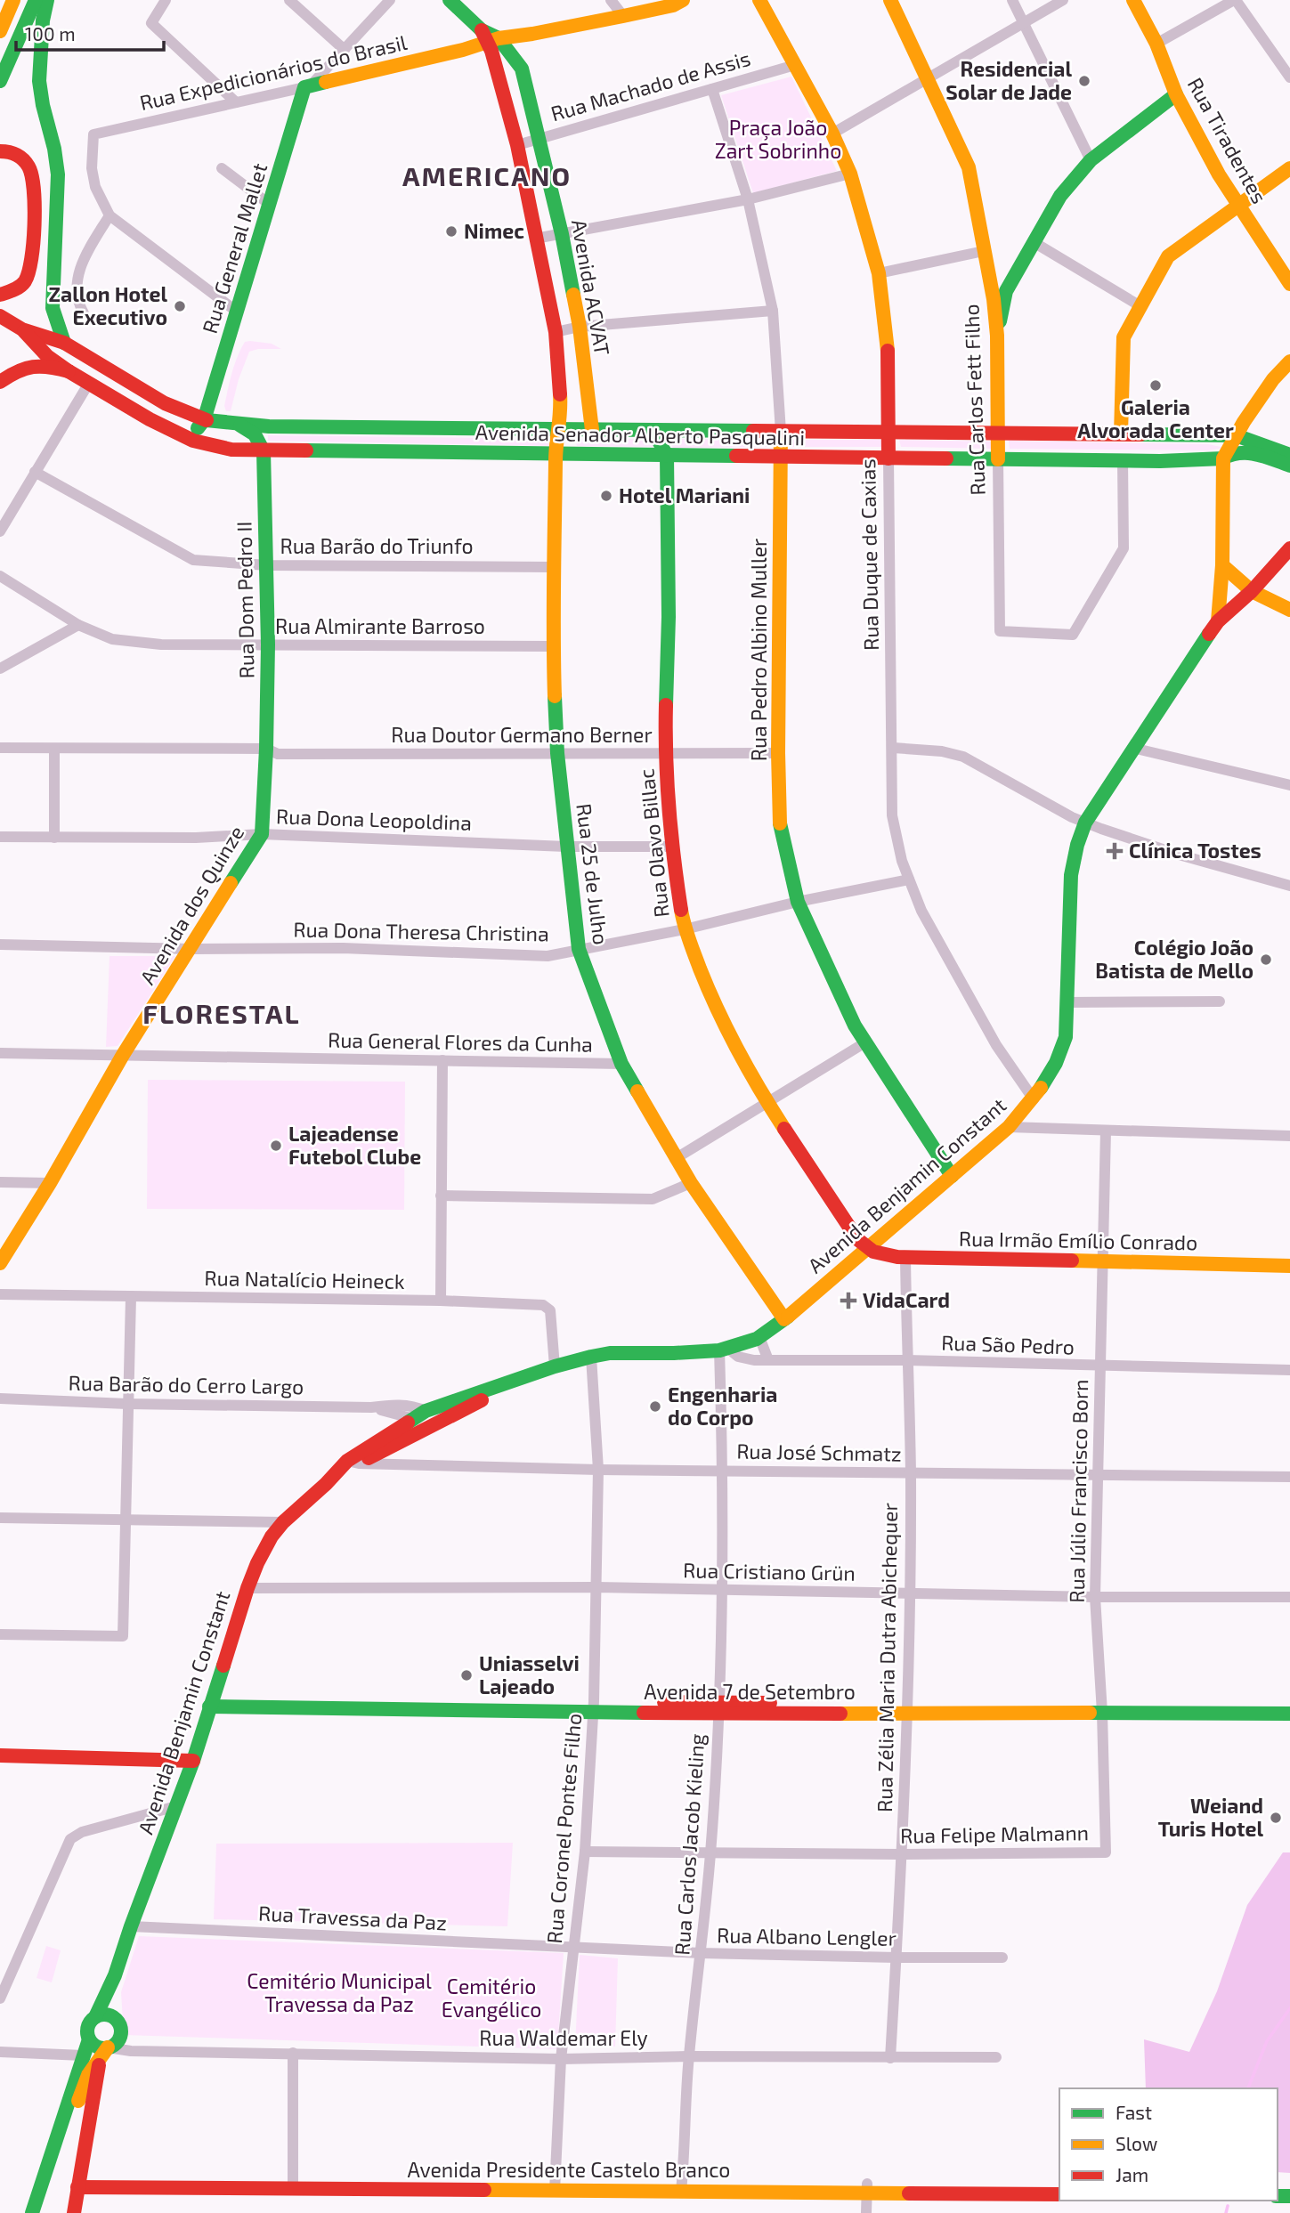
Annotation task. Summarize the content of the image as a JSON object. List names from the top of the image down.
{
  "streets": {
    "main road": [
      "Rua Expedicionários do Brasil",
      "Rua Tiradentes",
      "Rua General Mallet",
      "Avenida ACVAT",
      "Rua Carlos Fett Filho",
      "Avenida Senador Alberto Pasqualini",
      "Rua Duque de Caxias",
      "Rua Dom Pedro II",
      "Rua Pedro Albino Muller",
      "Rua Olavo Billac",
      "Rua 25 de Julho",
      "Avenida dos Quinze",
      "Avenida Benjamin Constant",
      "Rua Irmão Emílio Conrado",
      "Avenida 7 de Setembro",
      "Avenida Presidente Castelo Branco"
    ],
    "street": [
      "Rua Machado de Assis",
      "Rua Barão do Triunfo",
      "Rua Almirante Barroso",
      "Rua Doutor Germano Berner",
      "Rua Dona Leopoldina",
      "Rua Dona Theresa Christina",
      "Rua General Flores da Cunha",
      "Rua Natalício Heineck",
      "Rua São Pedro",
      "Rua Barão do Cerro Largo",
      "Rua José Schmatz",
      "Rua Júlio Francisco Born",
      "Rua Cristiano Grün",
      "Rua Zélia Maria Dutra Abichequer",
      "Rua Coronel Pontes Filho",
      "Rua Felipe Malmann",
      "Rua Carlos Jacob Kieling",
      "Rua Travessa da Paz",
      "Rua Albano Lengler",
      "Rua Waldemar Ely"
    ]
  },
  "crossings": [
    ["Rua Expedicionários do Brasil", "Rua General Mallet"],
    ["Rua Expedicionários do Brasil", "Avenida ACVAT"],
    ["Rua Machado de Assis", "Avenida ACVAT"],
    ["Rua Machado de Assis", "Rua Duque de Caxias"],
    ["Rua Machado de Assis", "Rua Pedro Albino Muller"],
    ["Rua Tiradentes", "Rua Carlos Fett Filho"],
    ["Rua General Mallet", "Avenida Senador Alberto Pasqualini"],
    ["Avenida ACVAT", "Avenida Senador Alberto Pasqualini"],
    ["Avenida ACVAT", "Rua 25 de Julho"],
    ["Rua Carlos Fett Filho", "Avenida Senador Alberto Pasqualini"],
    ["Avenida Senador Alberto Pasqualini", "Rua Duque de Caxias"],
    ["Avenida Senador Alberto Pasqualini", "Rua Dom Pedro II"],
    ["Avenida Senador Alberto Pasqualini", "Rua Pedro Albino Muller"],
    ["Avenida Senador Alberto Pasqualini", "Rua Olavo Billac"],
    ["Avenida Senador Alberto Pasqualini", "Rua 25 de Julho"],
    ["Rua Barão do Triunfo", "Rua Dom Pedro II"],
    ["Rua Barão do Triunfo", "Rua 25 de Julho"],
    ["Rua Duque de Caxias", "Rua Dona Theresa Christina"],
    ["Rua Duque de Caxias", "Avenida Benjamin Constant"],
    ["Rua Dom Pedro II", "Rua Almirante Barroso"],
    ["Rua Dom Pedro II", "Rua Doutor Germano Berner"],
    ["Rua Dom Pedro II", "Avenida dos Quinze"],
    ["Rua Almirante Barroso", "Rua 25 de Julho"],
    ["Rua Pedro Albino Muller", "Rua Doutor Germano Berner"],
    ["Rua Pedro Albino Muller", "Rua Dona Theresa Christina"],
    ["Rua Pedro Albino Muller", "Avenida Benjamin Constant"],
    ["Rua Doutor Germano Berner", "Rua Olavo Billac"],
    ["Rua Doutor Germano Berner", "Rua 25 de Julho"],
    ["Rua Doutor Germano Berner", "Avenida dos Quinze"],
    ["Rua Dona Leopoldina", "Rua Olavo Billac"],
    ["Rua Dona Leopoldina", "Rua 25 de Julho"],
    ["Rua Dona Leopoldina", "Avenida dos Quinze"],
    ["Rua Olavo Billac", "Rua Dona Theresa Christina"],
    ["Rua Olavo Billac", "Avenida Benjamin Constant"],
    ["Rua Olavo Billac", "Rua Irmão Emílio Conrado"],
    ["Rua 25 de Julho", "Rua Dona Theresa Christina"],
    ["Rua 25 de Julho", "Rua General Flores da Cunha"],
    ["Rua 25 de Julho", "Avenida Benjamin Constant"],
    ["Avenida dos Quinze", "Rua Dona Theresa Christina"],
    ["Avenida dos Quinze", "Rua General Flores da Cunha"],
    ["Avenida Benjamin Constant", "Rua Irmão Emílio Conrado"],
    ["Avenida Benjamin Constant", "Rua Natalício Heineck"],
    ["Avenida Benjamin Constant", "Rua São Pedro"],
    ["Avenida Benjamin Constant", "Rua Barão do Cerro Largo"],
    ["Avenida Benjamin Constant", "Rua José Schmatz"],
    ["Avenida Benjamin Constant", "Rua Cristiano Grün"],
    ["Avenida Benjamin Constant", "Avenida 7 de Setembro"],
    ["Avenida Benjamin Constant", "Rua Coronel Pontes Filho"],
    ["Avenida Benjamin Constant", "Rua Carlos Jacob Kieling"],
    ["Avenida Benjamin Constant", "Rua Travessa da Paz"],
    ["Avenida Benjamin Constant", "Rua Waldemar Ely"],
    ["Rua Irmão Emílio Conrado", "Rua Júlio Francisco Born"],
    ["Rua Irmão Emílio Conrado", "Rua Zélia Maria Dutra Abichequer"],
    ["Rua São Pedro", "Rua Júlio Francisco Born"],
    ["Rua São Pedro", "Rua Zélia Maria Dutra Abichequer"],
    ["Rua São Pedro", "Rua Carlos Jacob Kieling"],
    ["Rua José Schmatz", "Rua Júlio Francisco Born"],
    ["Rua José Schmatz", "Rua Zélia Maria Dutra Abichequer"],
    ["Rua José Schmatz", "Rua Coronel Pontes Filho"],
    ["Rua José Schmatz", "Rua Carlos Jacob Kieling"],
    ["Rua Júlio Francisco Born", "Rua Cristiano Grün"],
    ["Rua Júlio Francisco Born", "Avenida 7 de Setembro"],
    ["Rua Júlio Francisco Born", "Rua Felipe Malmann"],
    ["Rua Cristiano Grün", "Rua Zélia Maria Dutra Abichequer"],
    ["Rua Cristiano Grün", "Rua Coronel Pontes Filho"],
    ["Rua Cristiano Grün", "Rua Carlos Jacob Kieling"],
    ["Rua Zélia Maria Dutra Abichequer", "Avenida 7 de Setembro"],
    ["Rua Zélia Maria Dutra Abichequer", "Rua Felipe Malmann"],
    ["Rua Zélia Maria Dutra Abichequer", "Rua Albano Lengler"],
    ["Rua Zélia Maria Dutra Abichequer", "Rua Waldemar Ely"],
    ["Avenida 7 de Setembro", "Rua Coronel Pontes Filho"],
    ["Avenida 7 de Setembro", "Rua Carlos Jacob Kieling"],
    ["Rua Coronel Pontes Filho", "Rua Felipe Malmann"],
    ["Rua Coronel Pontes Filho", "Rua Travessa da Paz"],
    ["Rua Coronel Pontes Filho", "Rua Albano Lengler"],
    ["Rua Coronel Pontes Filho", "Rua Waldemar Ely"],
    ["Rua Coronel Pontes Filho", "Avenida Presidente Castelo Branco"],
    ["Rua Felipe Malmann", "Rua Carlos Jacob Kieling"],
    ["Rua Carlos Jacob Kieling", "Rua Albano Lengler"],
    ["Rua Carlos Jacob Kieling", "Rua Waldemar Ely"],
    ["Rua Carlos Jacob Kieling", "Avenida Presidente Castelo Branco"],
    ["Rua Travessa da Paz", "Rua Albano Lengler"]
  ],
  "districts": ["AMERICANO", "FLORESTAL"],
  "parks": ["Praça João Zart Sobrinho", "Cemitério Municipal Travessa da Paz", "Cemitério Evangélico"],
  "places": {
    "other": [
      "Residencial Solar de Jade",
      "Nimec",
      "Zallon Hotel Executivo",
      "Galeria Alvorada Center",
      "Hotel Mariani",
      "Colégio João Batista de Mello",
      "Lajeadense Futebol Clube",
      "Engenharia do Corpo",
      "Uniasselvi Lajeado",
      "Weiand Turis Hotel"
    ],
    "health": ["Clínica Tostes", "VidaCard"]
  },
  "legend": ["Fast", "Slow", "Jam"],
  "scale_bar": "100 m"
}
